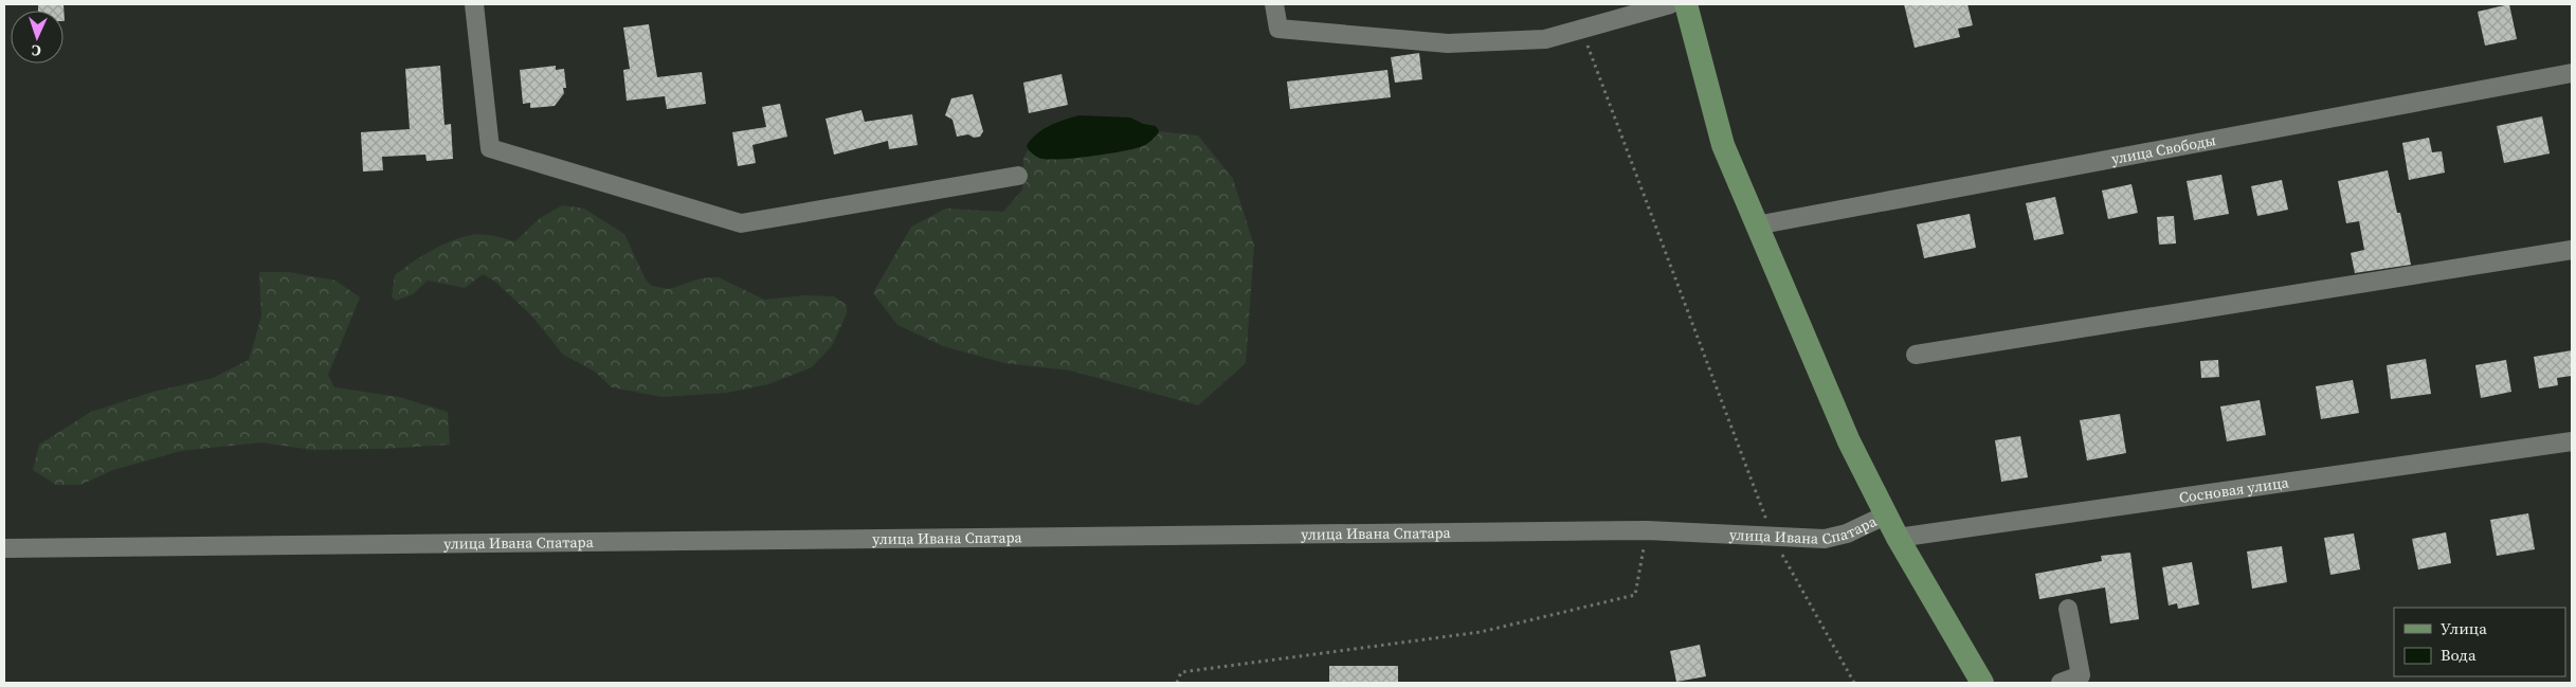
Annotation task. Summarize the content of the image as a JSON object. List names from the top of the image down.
{
  "streets": {
    "street": ["улица Свободы", "Сосновая улица", "улица Ивана Спатара"]
  },
  "legend": ["Улица", "Вода"],
  "north": "bottom"
}
